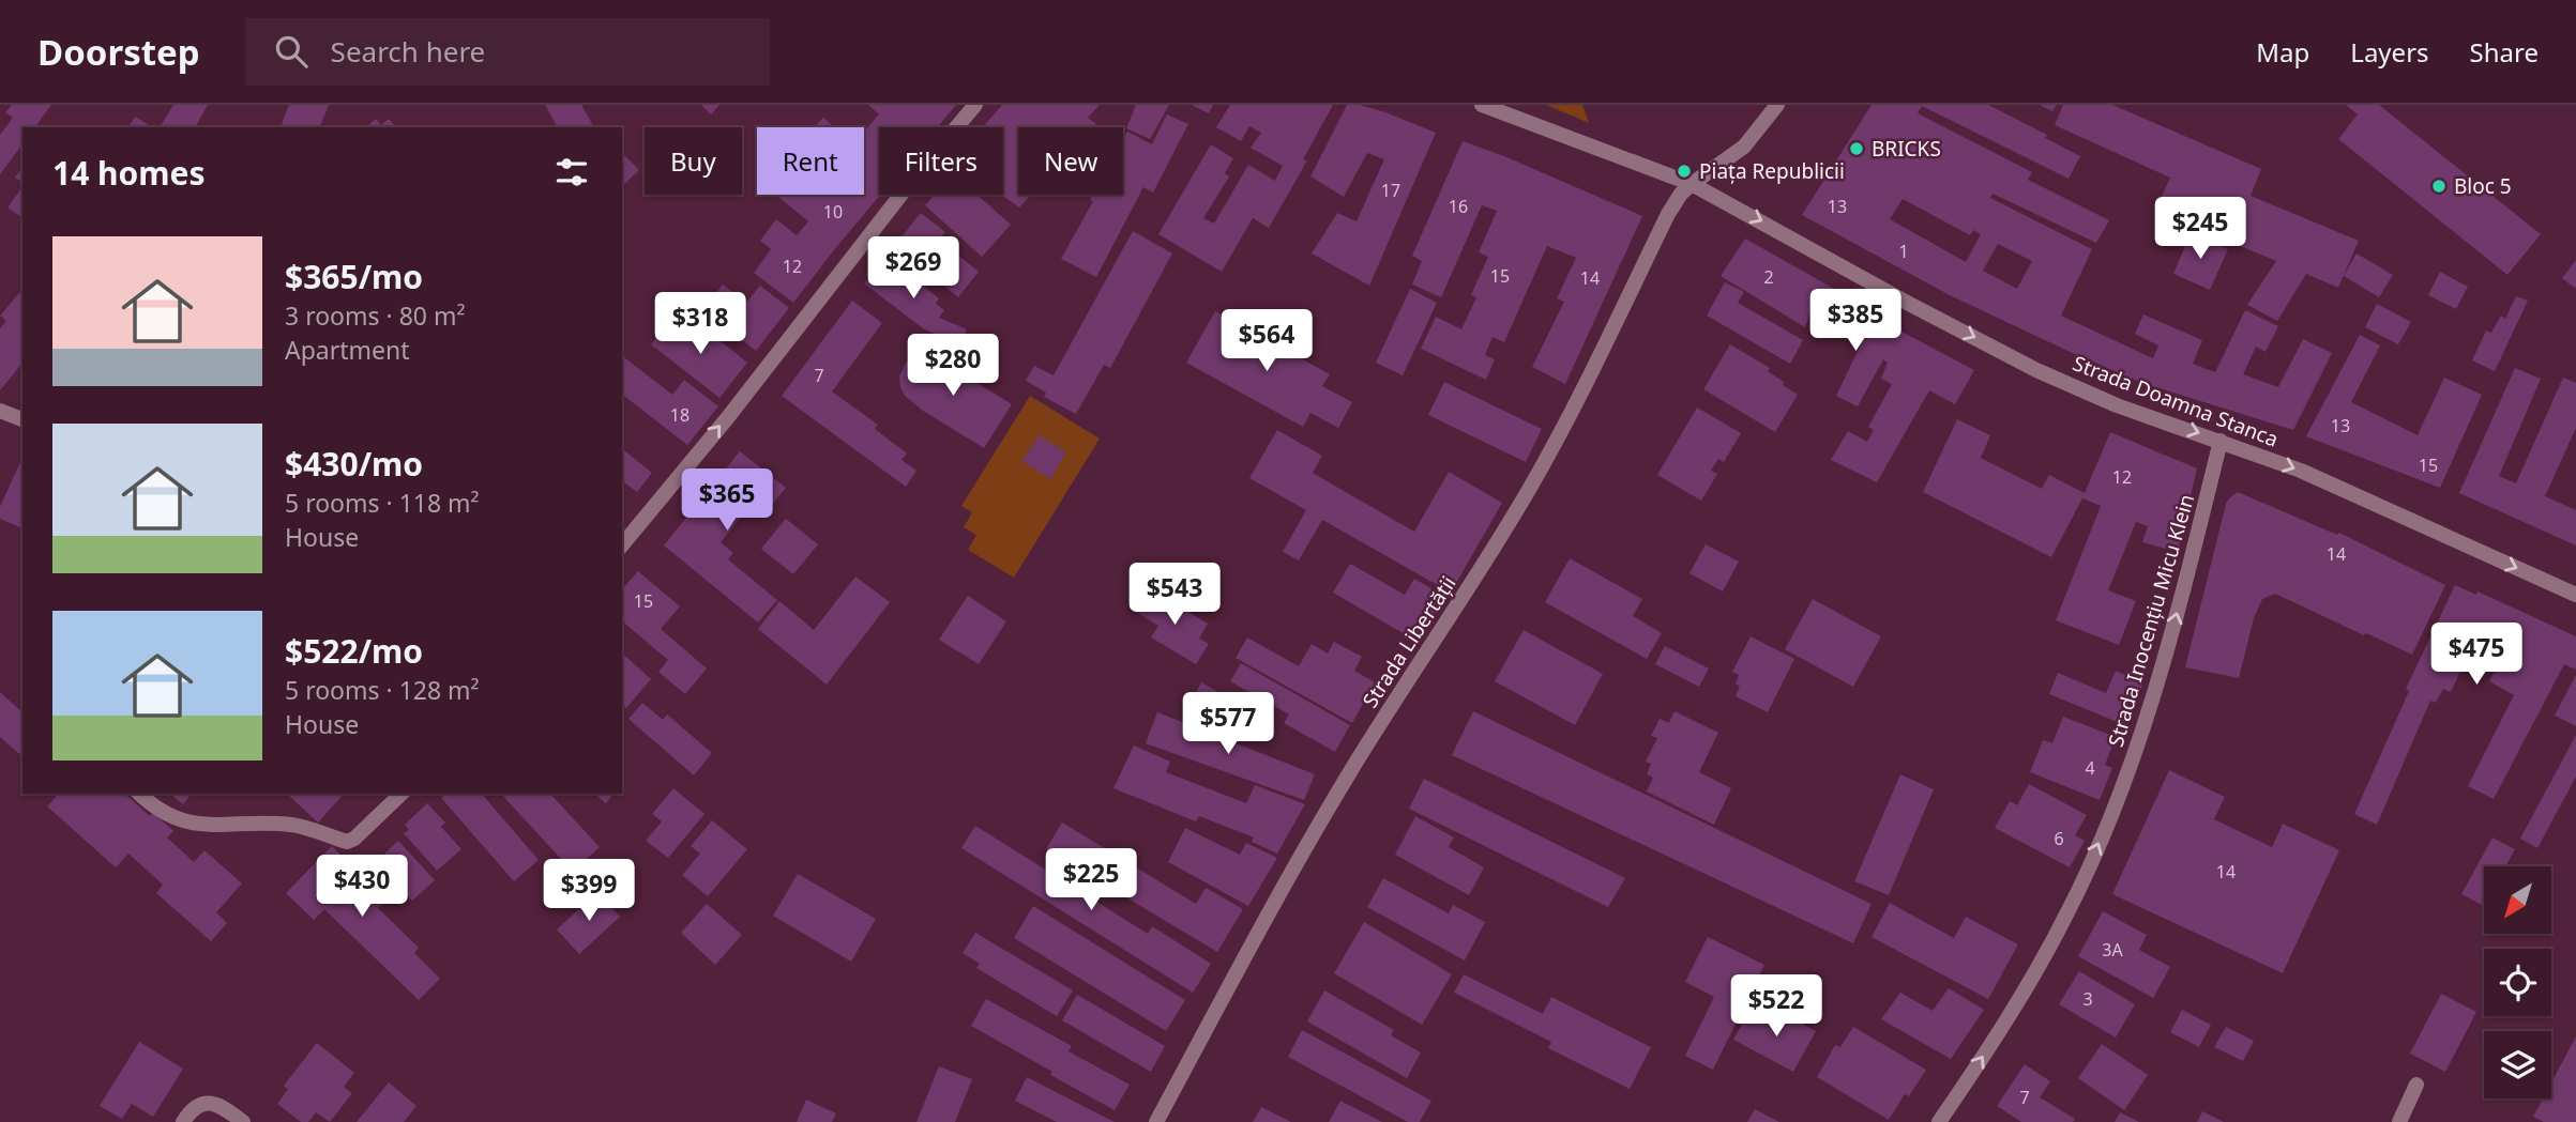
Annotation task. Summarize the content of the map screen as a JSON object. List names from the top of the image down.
{
  "streets": {
    "street": ["Strada Doamna Stanca", "Strada Inocențiu Micu Klein", "Strada Libertății"]
  },
  "crossings": [
    ["Strada Doamna Stanca", "Strada Inocențiu Micu Klein"],
    ["Strada Doamna Stanca", "Strada Libertății"]
  ],
  "one_way": ["Strada Doamna Stanca", "Strada Inocențiu Micu Klein"],
  "places": ["BRICKS", "Piața Republicii", "Bloc 5"],
  "house_numbers": [
    "17",
    "16",
    "13",
    "10",
    "1",
    "12",
    "15",
    "2",
    "14",
    "7",
    "18",
    "13",
    "15",
    "12",
    "14",
    "15",
    "4",
    "6",
    "14",
    "3A",
    "3",
    "7"
  ],
  "north": "bottom left",
  "page": {
    "header": "Doorstep",
    "search": "Search here",
    "nav": ["Map", "Layers", "Share"],
    "chip": [
      "Buy",
      "Rent",
      "Filters",
      "New"
    ],
    "heading": "14 homes",
    "price": [
      "$245",
      "$269",
      "$385",
      "$318",
      "$564",
      "$280",
      "$365",
      "$543",
      "$475",
      "$577",
      "$225",
      "$430",
      "$399",
      "$522"
    ],
    "list": [
      {
        "name": "$365/mo",
        "note": "3 rooms · 80 m² · Apartment"
      },
      {
        "name": "$430/mo",
        "note": "5 rooms · 118 m² · House"
      },
      {
        "name": "$522/mo",
        "note": "5 rooms · 128 m² · House"
      }
    ]
  }
}
